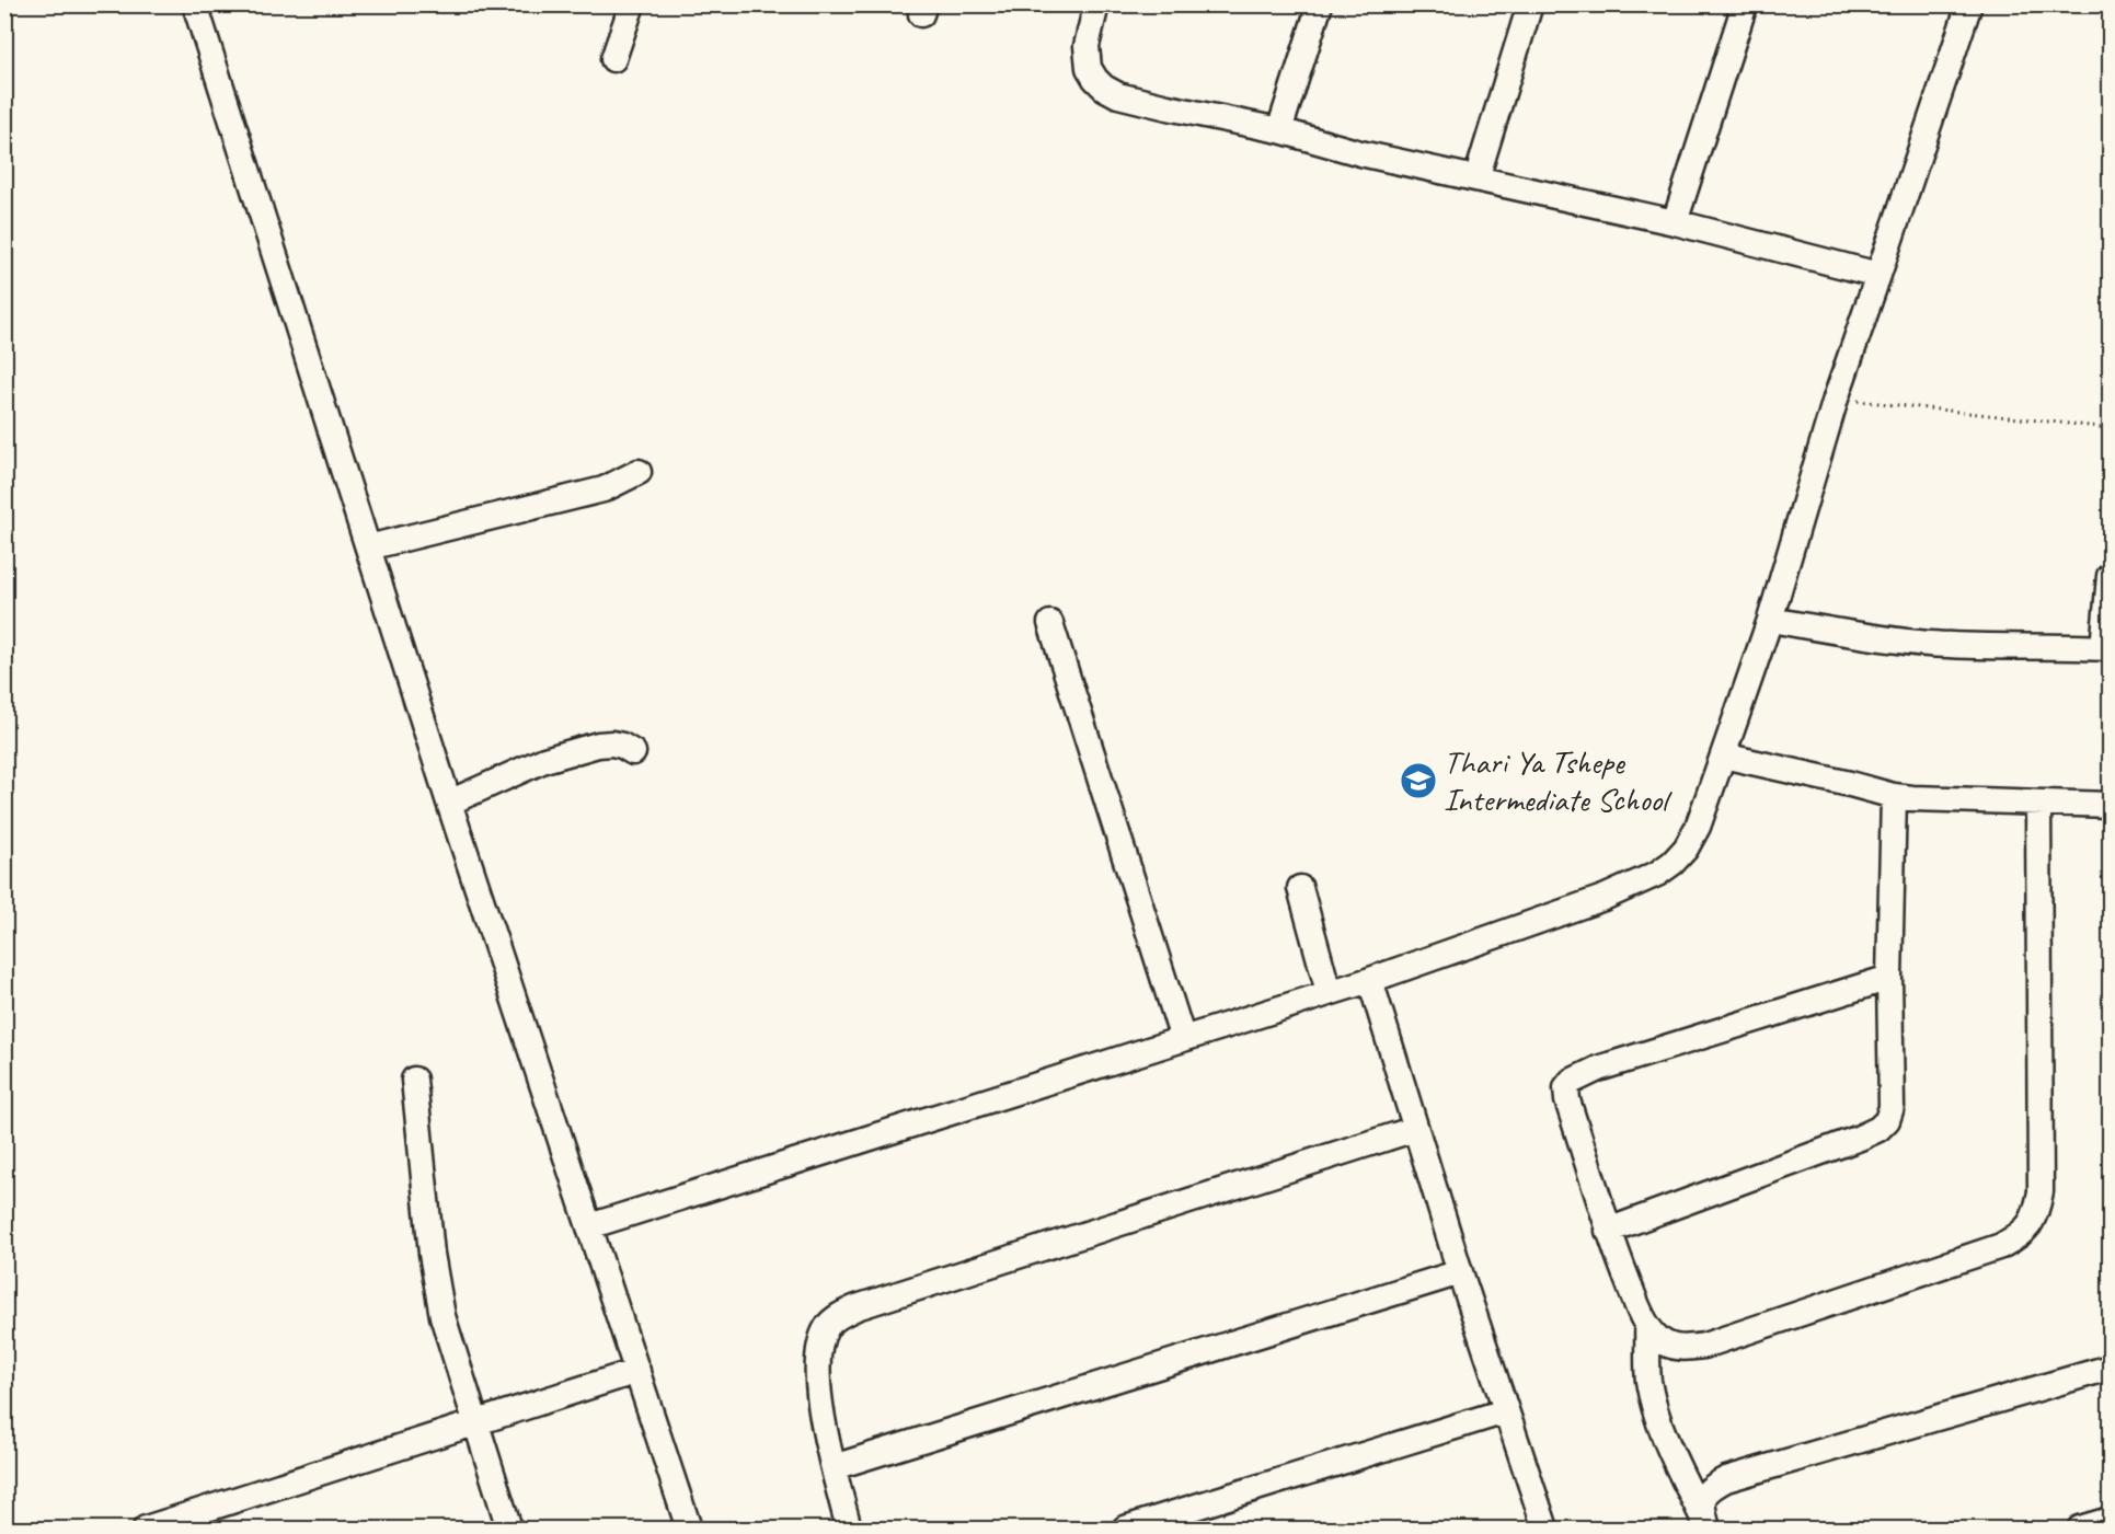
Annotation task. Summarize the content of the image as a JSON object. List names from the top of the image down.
{
  "places": {
    "school or university": ["Thari Ya Tshepe Intermediate School"]
  }
}
